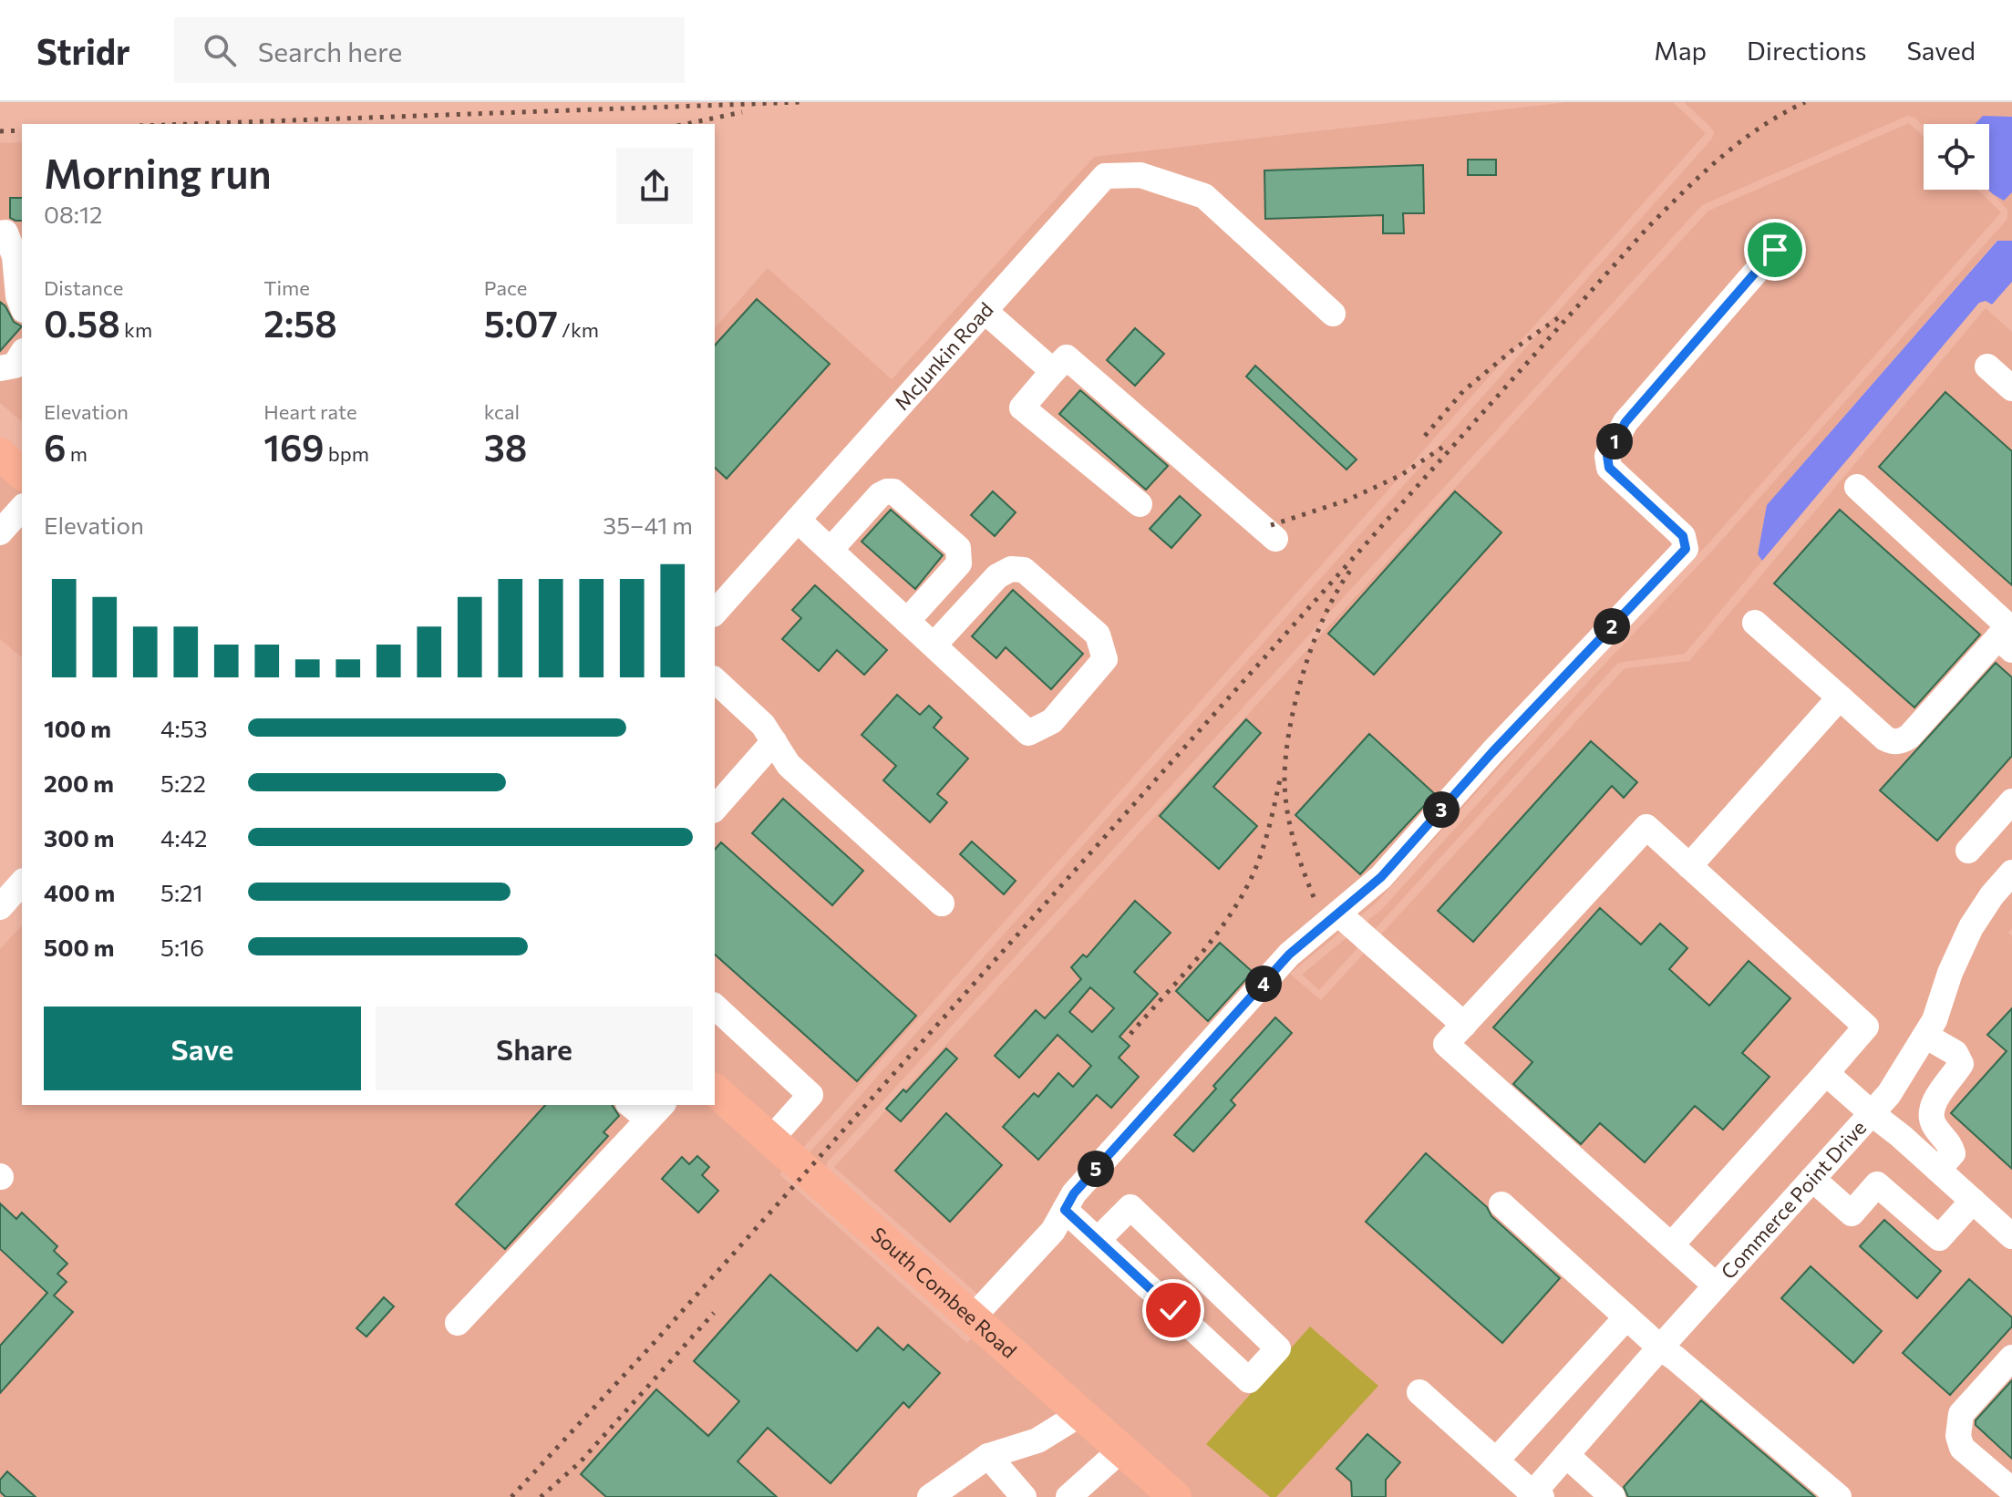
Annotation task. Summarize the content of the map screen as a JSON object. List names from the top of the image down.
{
  "streets": {
    "main road": ["South Combee Road"],
    "street": ["McJunkin Road", "Commerce Point Drive"]
  },
  "page": {
    "header": "Stridr",
    "search": "Search here",
    "nav": ["Map", "Directions", "Saved"],
    "heading": ["Morning run", "08:12"],
    "stats": [
      ["Distance", "0.58 km"],
      ["Time", "2:58"],
      ["Pace", "5:07 /km"],
      ["Elevation", "6 m"],
      ["Heart rate", "169 bpm"],
      ["kcal", "38"]
    ],
    "pins": [
      "1",
      "2",
      "3",
      "4",
      "5"
    ],
    "chart": ["Elevation", "35–41 m"],
    "list": [
      {
        "name": "100 m",
        "note": "4:53"
      },
      {
        "name": "200 m",
        "note": "5:22"
      },
      {
        "name": "300 m",
        "note": "4:42"
      },
      {
        "name": "400 m",
        "note": "5:21"
      },
      {
        "name": "500 m",
        "note": "5:16"
      }
    ],
    "buttons": ["Save", "Share"]
  }
}
